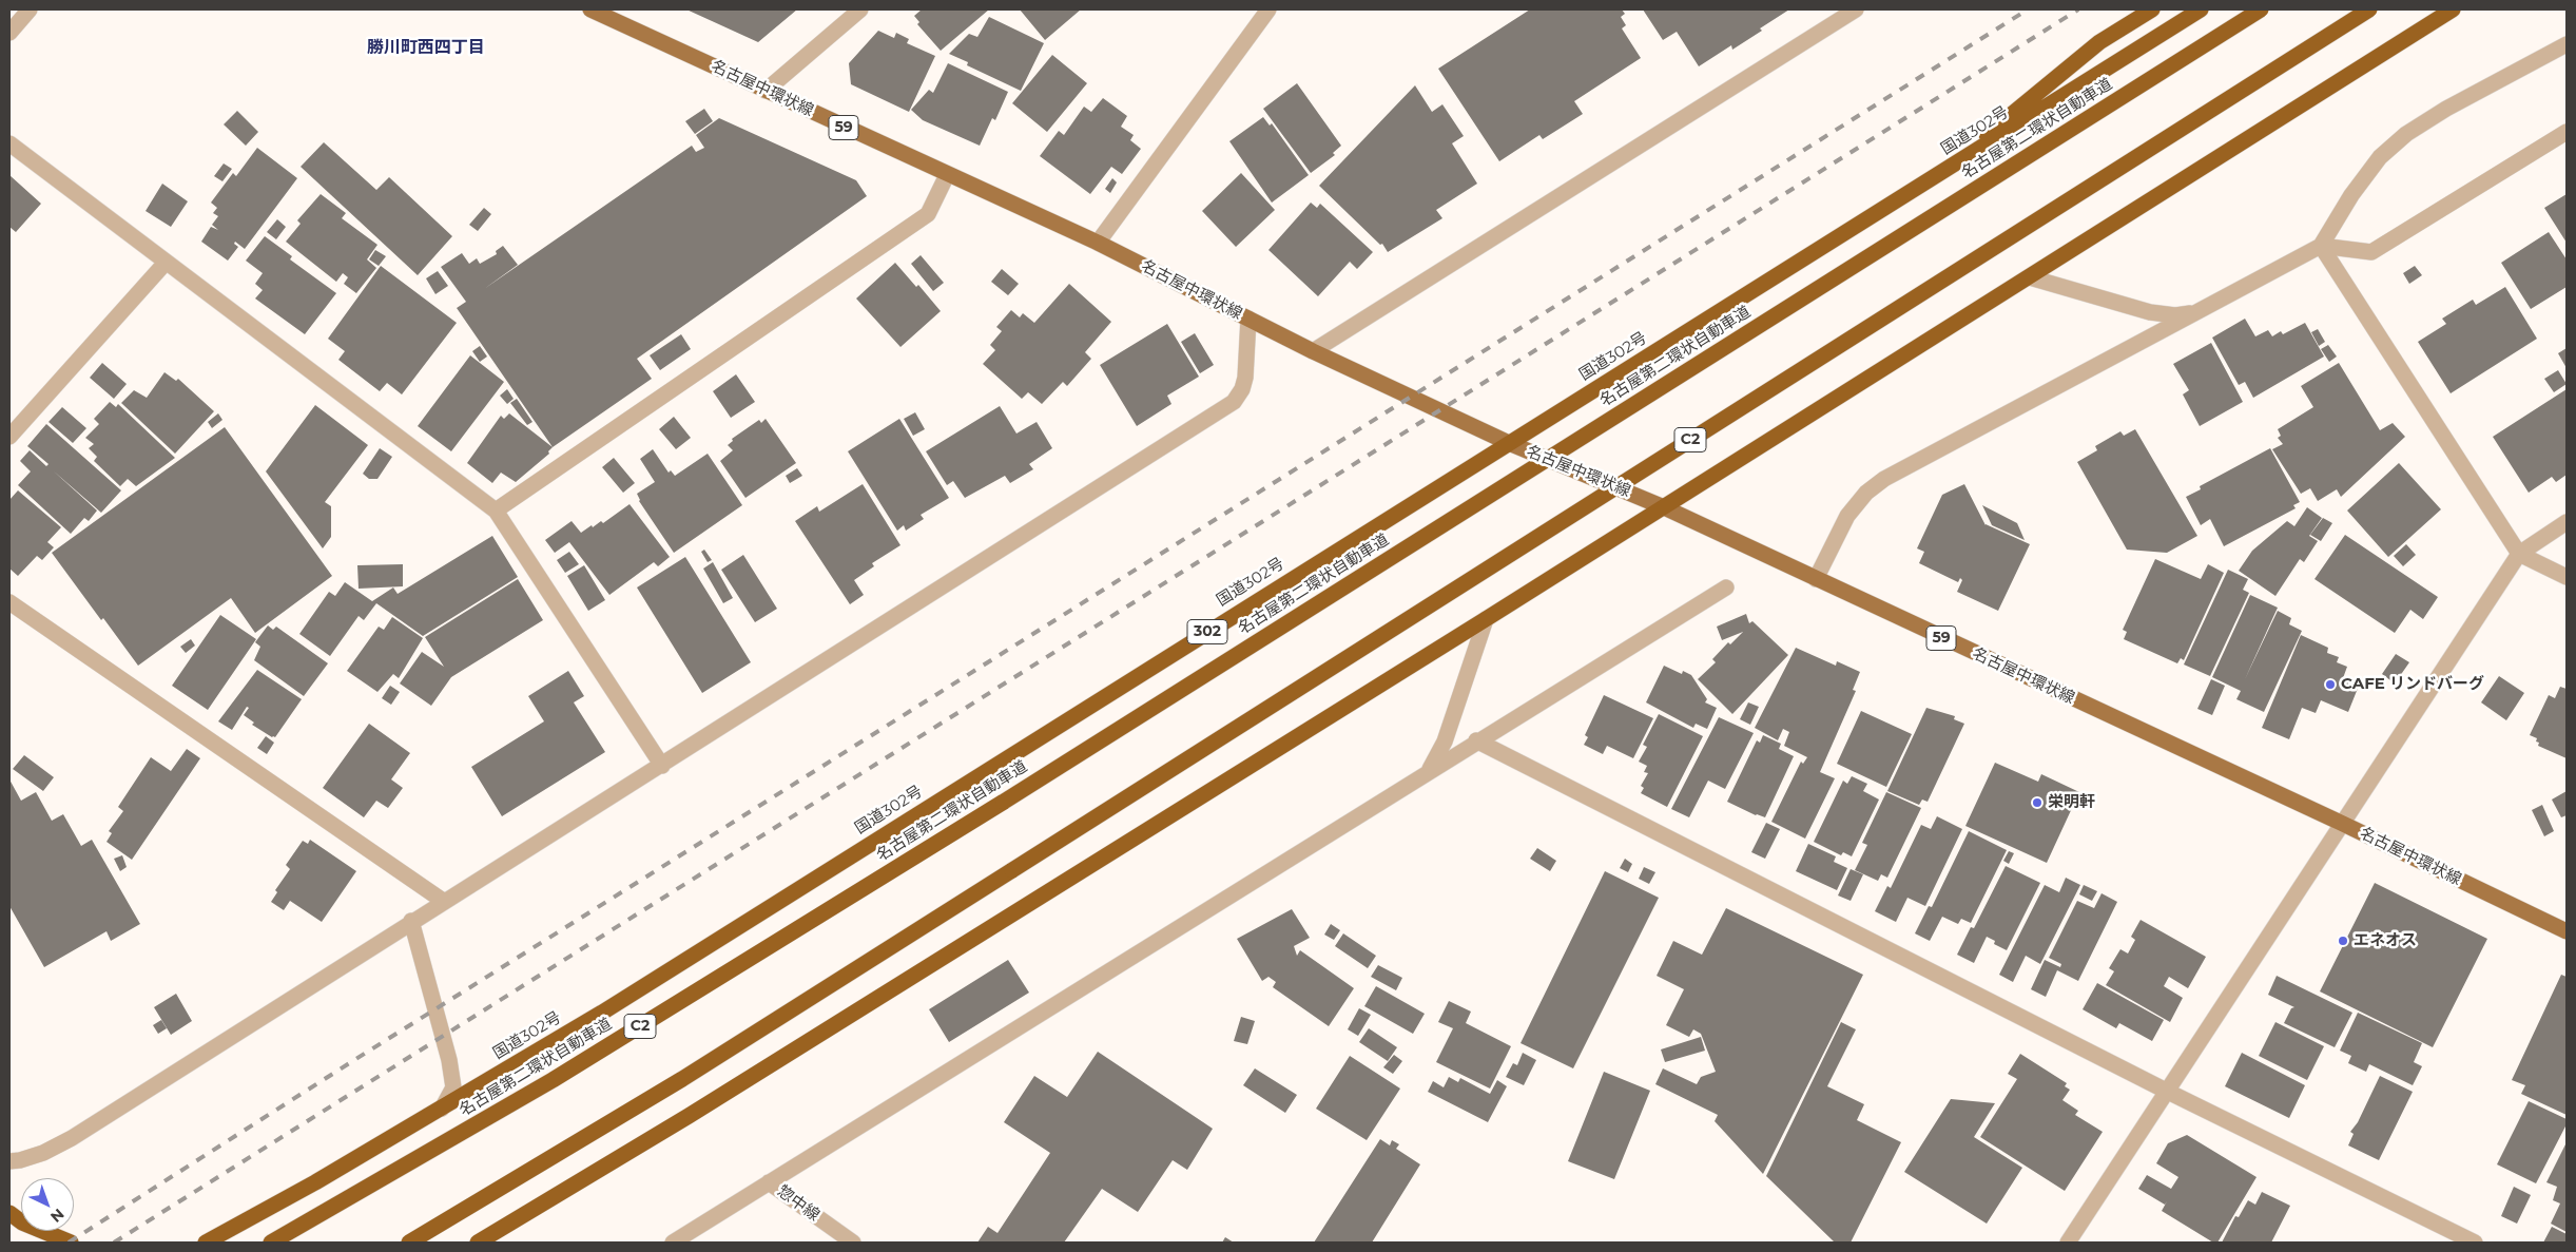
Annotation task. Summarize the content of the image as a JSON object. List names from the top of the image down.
{
  "streets": {
    "highway": [
      "名古屋第二環状自動車道",
      "国道302号",
      "C2",
      "302"
    ],
    "main road": ["名古屋中環状線", "59"],
    "street": ["惣中線"]
  },
  "crossings": [
    ["名古屋中環状線", "国道302号"]
  ],
  "districts": ["勝川町西四丁目"],
  "places": ["CAFE リンドバーグ", "栄明軒", "エネオス"],
  "north": "bottom right"
}
